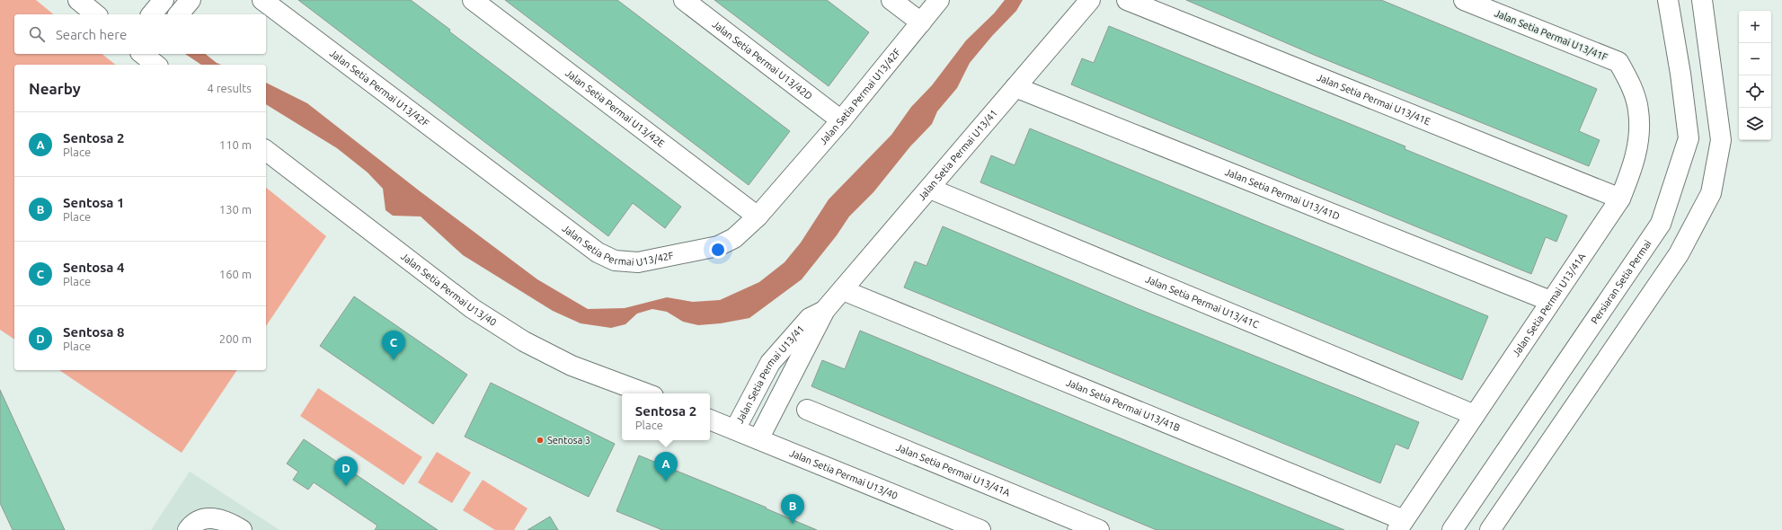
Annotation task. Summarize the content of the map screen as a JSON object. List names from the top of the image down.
{
  "streets": {
    "street": [
      "Jalan Setia Permai U13/41F",
      "Jalan Setia Permai U13/42D",
      "Jalan Setia Permai U13/42F",
      "Jalan Setia Permai U13/41E",
      "Jalan Setia Permai U13/42E",
      "Jalan Setia Permai U13/41",
      "Jalan Setia Permai U13/41D",
      "Persiaran Setia Permai",
      "Jalan Setia Permai U13/40",
      "Jalan Setia Permai U13/41C",
      "Jalan Setia Permai U13/41A",
      "Jalan Setia Permai U13/41B"
    ]
  },
  "crossings": [
    ["Jalan Setia Permai U13/41F", "Jalan Setia Permai U13/41A"],
    ["Jalan Setia Permai U13/42D", "Jalan Setia Permai U13/42F"],
    ["Jalan Setia Permai U13/42F", "Jalan Setia Permai U13/42E"],
    ["Jalan Setia Permai U13/41E", "Jalan Setia Permai U13/41A"],
    ["Jalan Setia Permai U13/41", "Jalan Setia Permai U13/41D"],
    ["Jalan Setia Permai U13/41", "Jalan Setia Permai U13/40"],
    ["Jalan Setia Permai U13/41", "Jalan Setia Permai U13/41C"],
    ["Jalan Setia Permai U13/41", "Jalan Setia Permai U13/41B"],
    ["Jalan Setia Permai U13/41D", "Jalan Setia Permai U13/41A"],
    ["Jalan Setia Permai U13/41C", "Jalan Setia Permai U13/41A"],
    ["Jalan Setia Permai U13/41A", "Jalan Setia Permai U13/41B"]
  ],
  "places": ["Sentosa 3"],
  "page": {
    "map_buttons": ["+", "−"],
    "search": "Search here",
    "heading": ["Nearby", "4 results"],
    "list": [
      {
        "mark": "A",
        "name": "Sentosa 2",
        "note": "Place",
        "value": "110 m"
      },
      {
        "mark": "B",
        "name": "Sentosa 1",
        "note": "Place",
        "value": "130 m"
      },
      {
        "mark": "C",
        "name": "Sentosa 4",
        "note": "Place",
        "value": "160 m"
      },
      {
        "mark": "D",
        "name": "Sentosa 8",
        "note": "Place",
        "value": "200 m"
      }
    ],
    "pins": [
      "C",
      "A",
      "D",
      "B"
    ],
    "popup": ["Sentosa 2", "Place"]
  }
}
